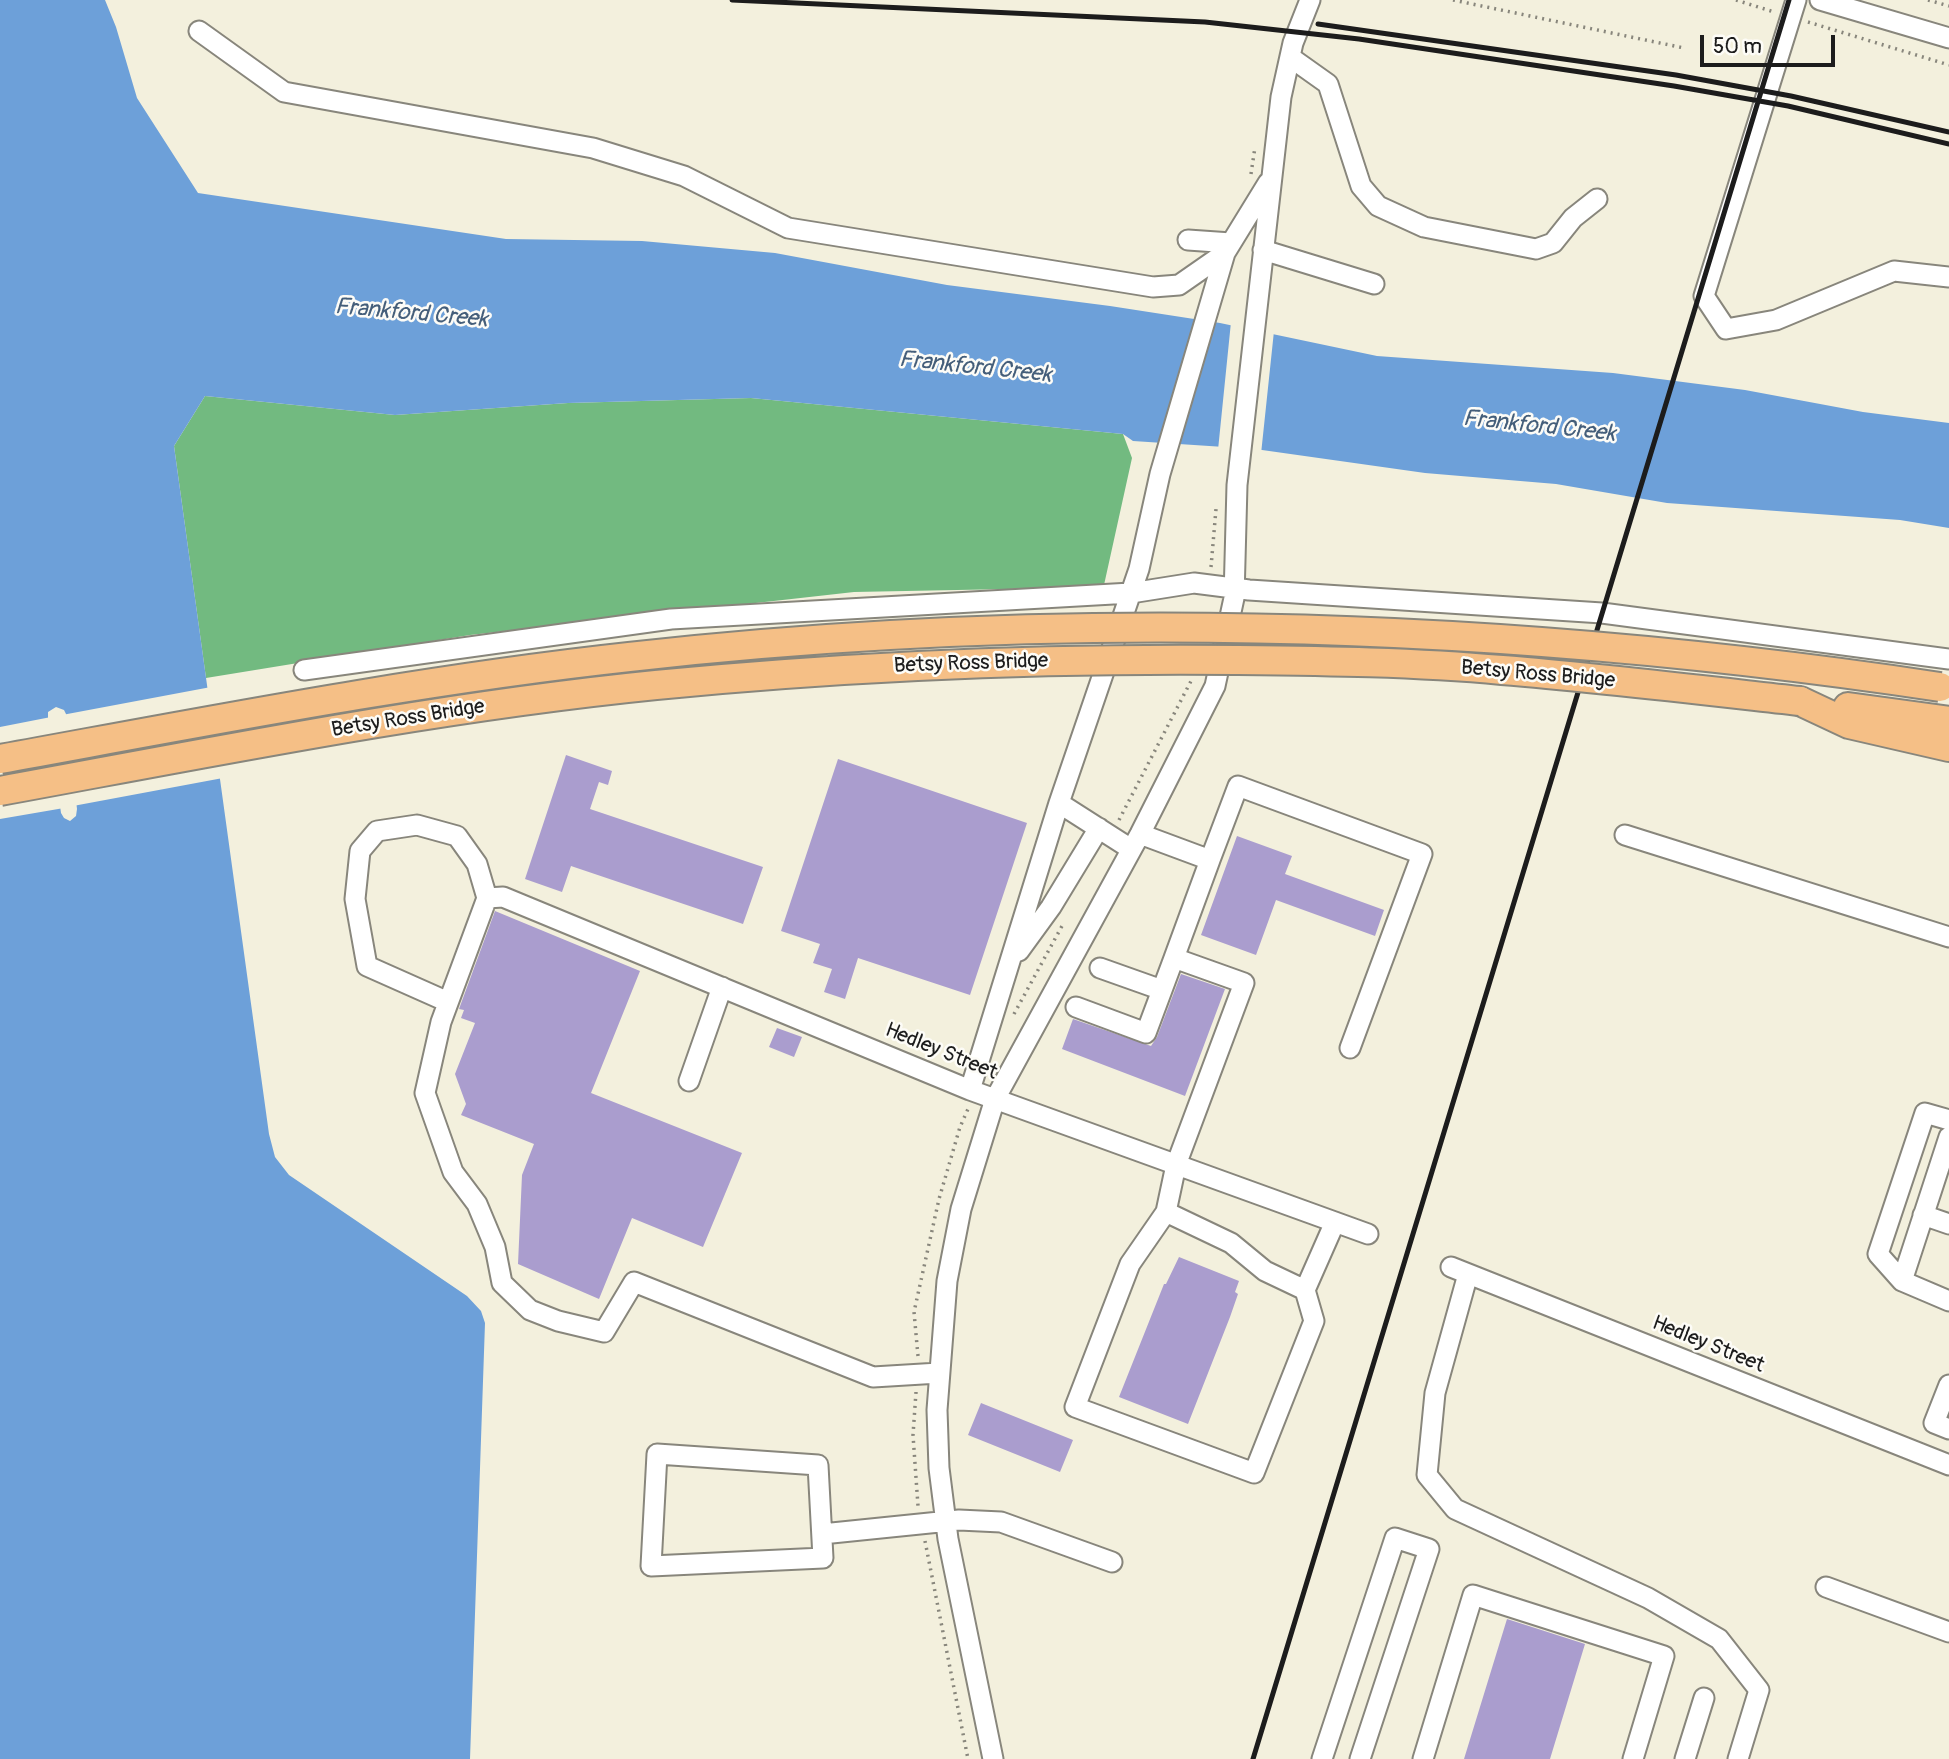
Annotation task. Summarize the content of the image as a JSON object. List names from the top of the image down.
{
  "streets": {
    "highway": ["Betsy Ross Bridge"],
    "street": ["Hedley Street"]
  },
  "water": ["Frankford Creek"],
  "scale_bar": "50 m"
}
